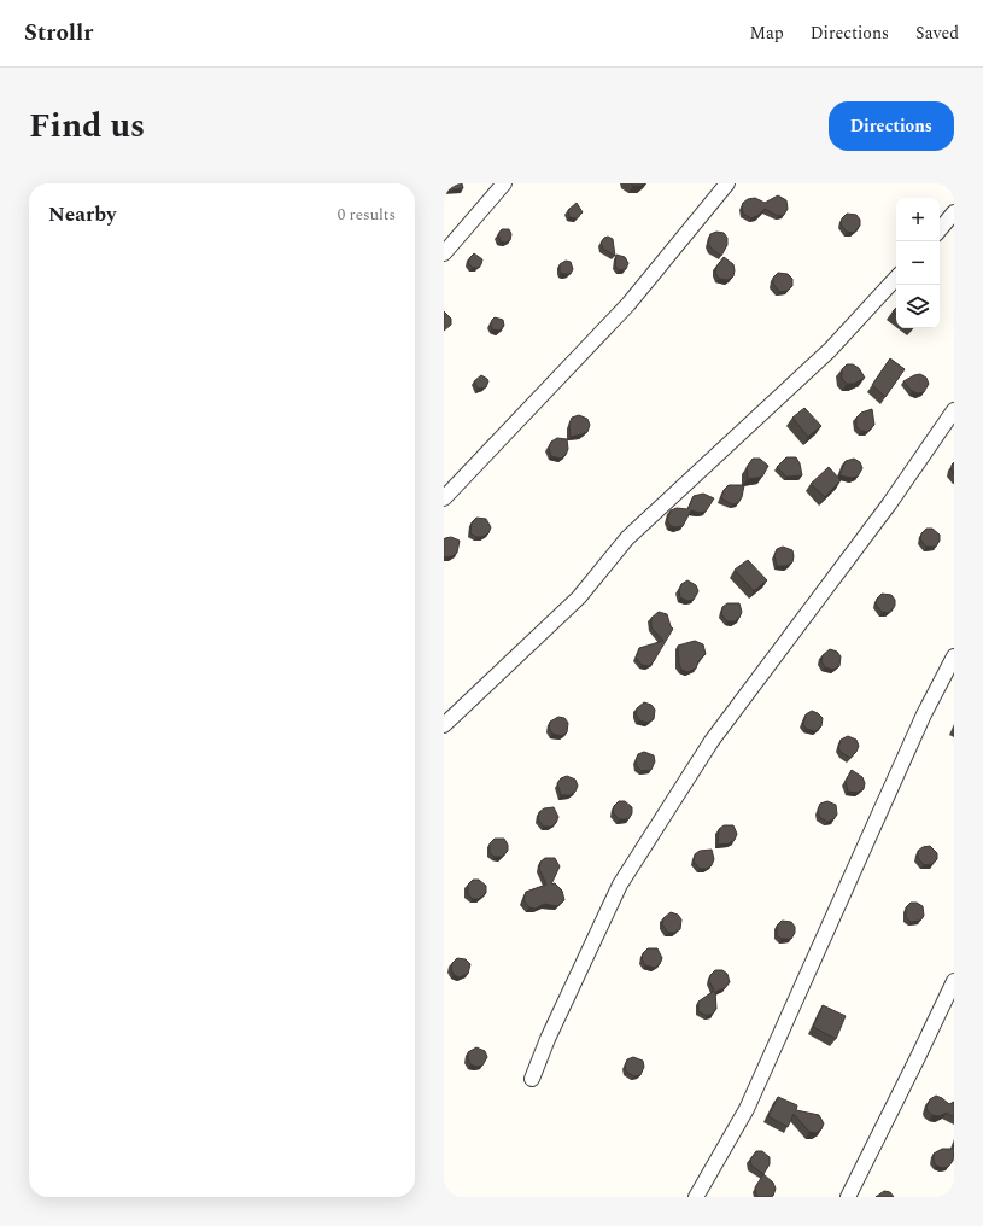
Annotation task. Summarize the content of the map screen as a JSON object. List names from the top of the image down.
{
  "page": {
    "header": "Strollr",
    "nav": ["Map", "Directions", "Saved"],
    "title": "Find us",
    "buttons": "Directions",
    "heading": ["Nearby", "0 results"],
    "map_buttons": ["+", "−"]
  }
}
